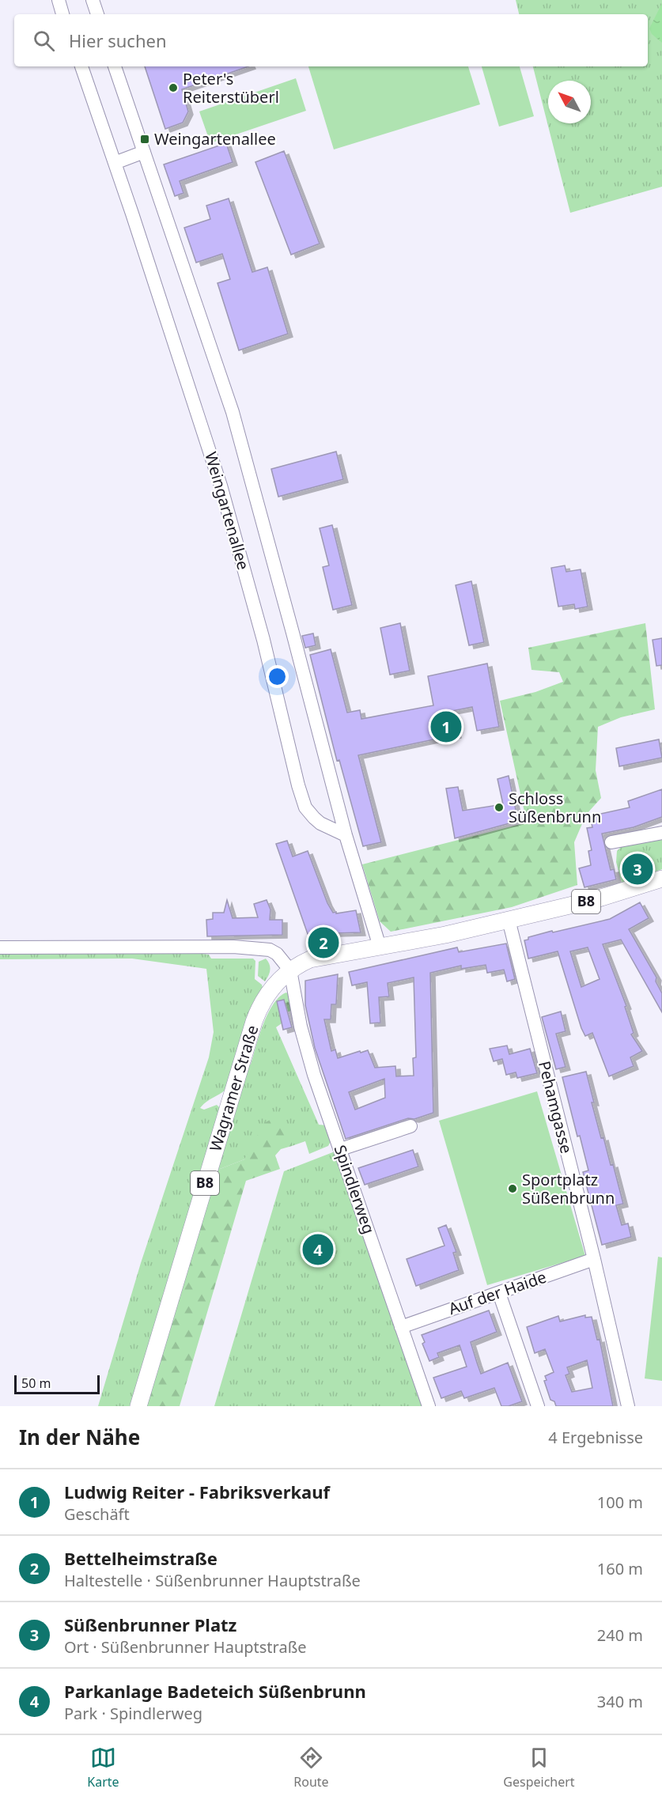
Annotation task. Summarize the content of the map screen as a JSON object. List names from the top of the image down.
{
  "streets": {
    "main road": ["B8", "Wagramer Straße"],
    "street": [
      "Weingartenallee",
      "Pehamgasse",
      "Spindlerweg",
      "Auf der Haide"
    ]
  },
  "crossings": [
    ["Weingartenallee", "B8"],
    ["B8", "Wagramer Straße"],
    ["B8", "Pehamgasse"],
    ["B8", "Spindlerweg"],
    ["Wagramer Straße", "Spindlerweg"],
    ["Pehamgasse", "Auf der Haide"],
    ["Spindlerweg", "Auf der Haide"]
  ],
  "places": {
    "other": ["Peter's Reiterstüberl", "Schloss Süßenbrunn", "Sportplatz Süßenbrunn"],
    "transit": ["Weingartenallee"]
  },
  "scale_bar": "50 m",
  "north": "top left",
  "page": {
    "search": "Hier suchen",
    "pins": [
      "1",
      "3",
      "2",
      "4"
    ],
    "scale": "50 m",
    "heading": ["In der Nähe", "4 Ergebnisse"],
    "list": [
      {
        "mark": "1",
        "name": "Ludwig Reiter - Fabriksverkauf",
        "note": "Geschäft",
        "value": "100 m"
      },
      {
        "mark": "2",
        "name": "Bettelheimstraße",
        "note": "Haltestelle · Süßenbrunner Hauptstraße",
        "value": "160 m"
      },
      {
        "mark": "3",
        "name": "Süßenbrunner Platz",
        "note": "Ort · Süßenbrunner Hauptstraße",
        "value": "240 m"
      },
      {
        "mark": "4",
        "name": "Parkanlage Badeteich Süßenbrunn",
        "note": "Park · Spindlerweg",
        "value": "340 m"
      }
    ],
    "nav": ["Karte", "Route", "Gespeichert"]
  }
}
